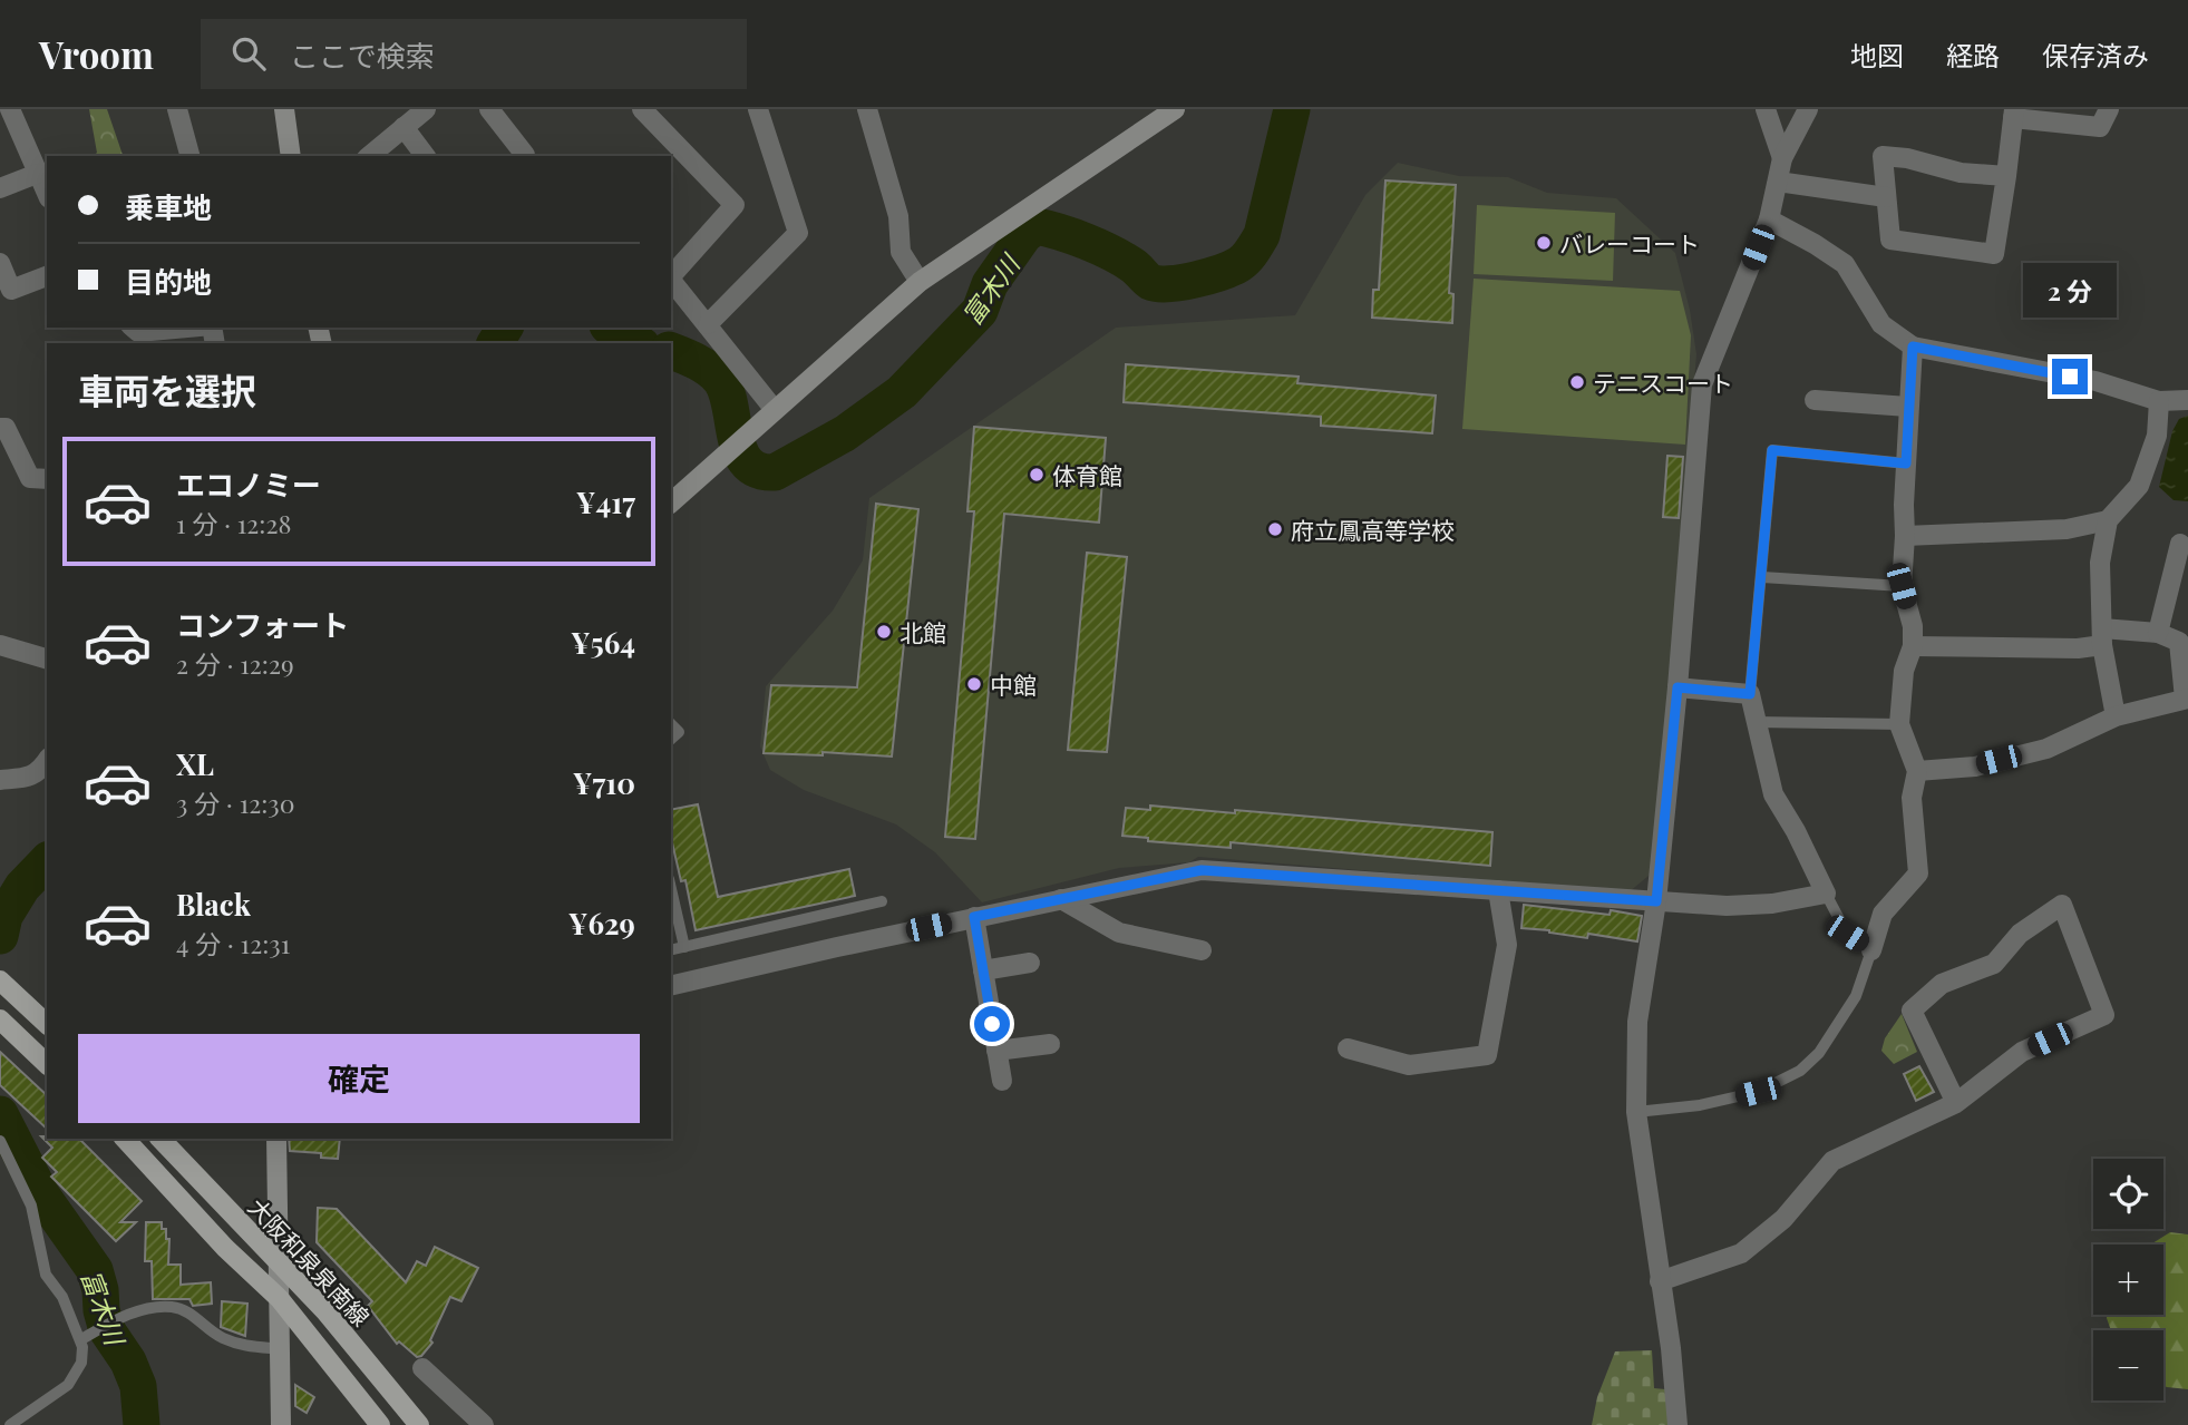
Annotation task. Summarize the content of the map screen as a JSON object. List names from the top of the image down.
{
  "streets": {
    "main road": ["大阪和泉泉南線"]
  },
  "water": ["富木川"],
  "places": [
    "バレーコート",
    "テニスコート",
    "体育館",
    "府立鳳高等学校",
    "北館",
    "中館"
  ],
  "page": {
    "header": "Vroom",
    "search": "ここで検索",
    "nav": ["地図", "経路", "保存済み"],
    "banner": ["乗車地", "目的地"],
    "bubble": "2 分",
    "heading": "車両を選択",
    "list": [
      {
        "name": "エコノミー",
        "note": "1 分 · 12:28",
        "value": "¥417"
      },
      {
        "name": "コンフォート",
        "note": "2 分 · 12:29",
        "value": "¥564"
      },
      {
        "name": "XL",
        "note": "3 分 · 12:30",
        "value": "¥710"
      },
      {
        "name": "Black",
        "note": "4 分 · 12:31",
        "value": "¥629"
      }
    ],
    "buttons": "確定",
    "map_buttons": ["+", "−"]
  }
}
